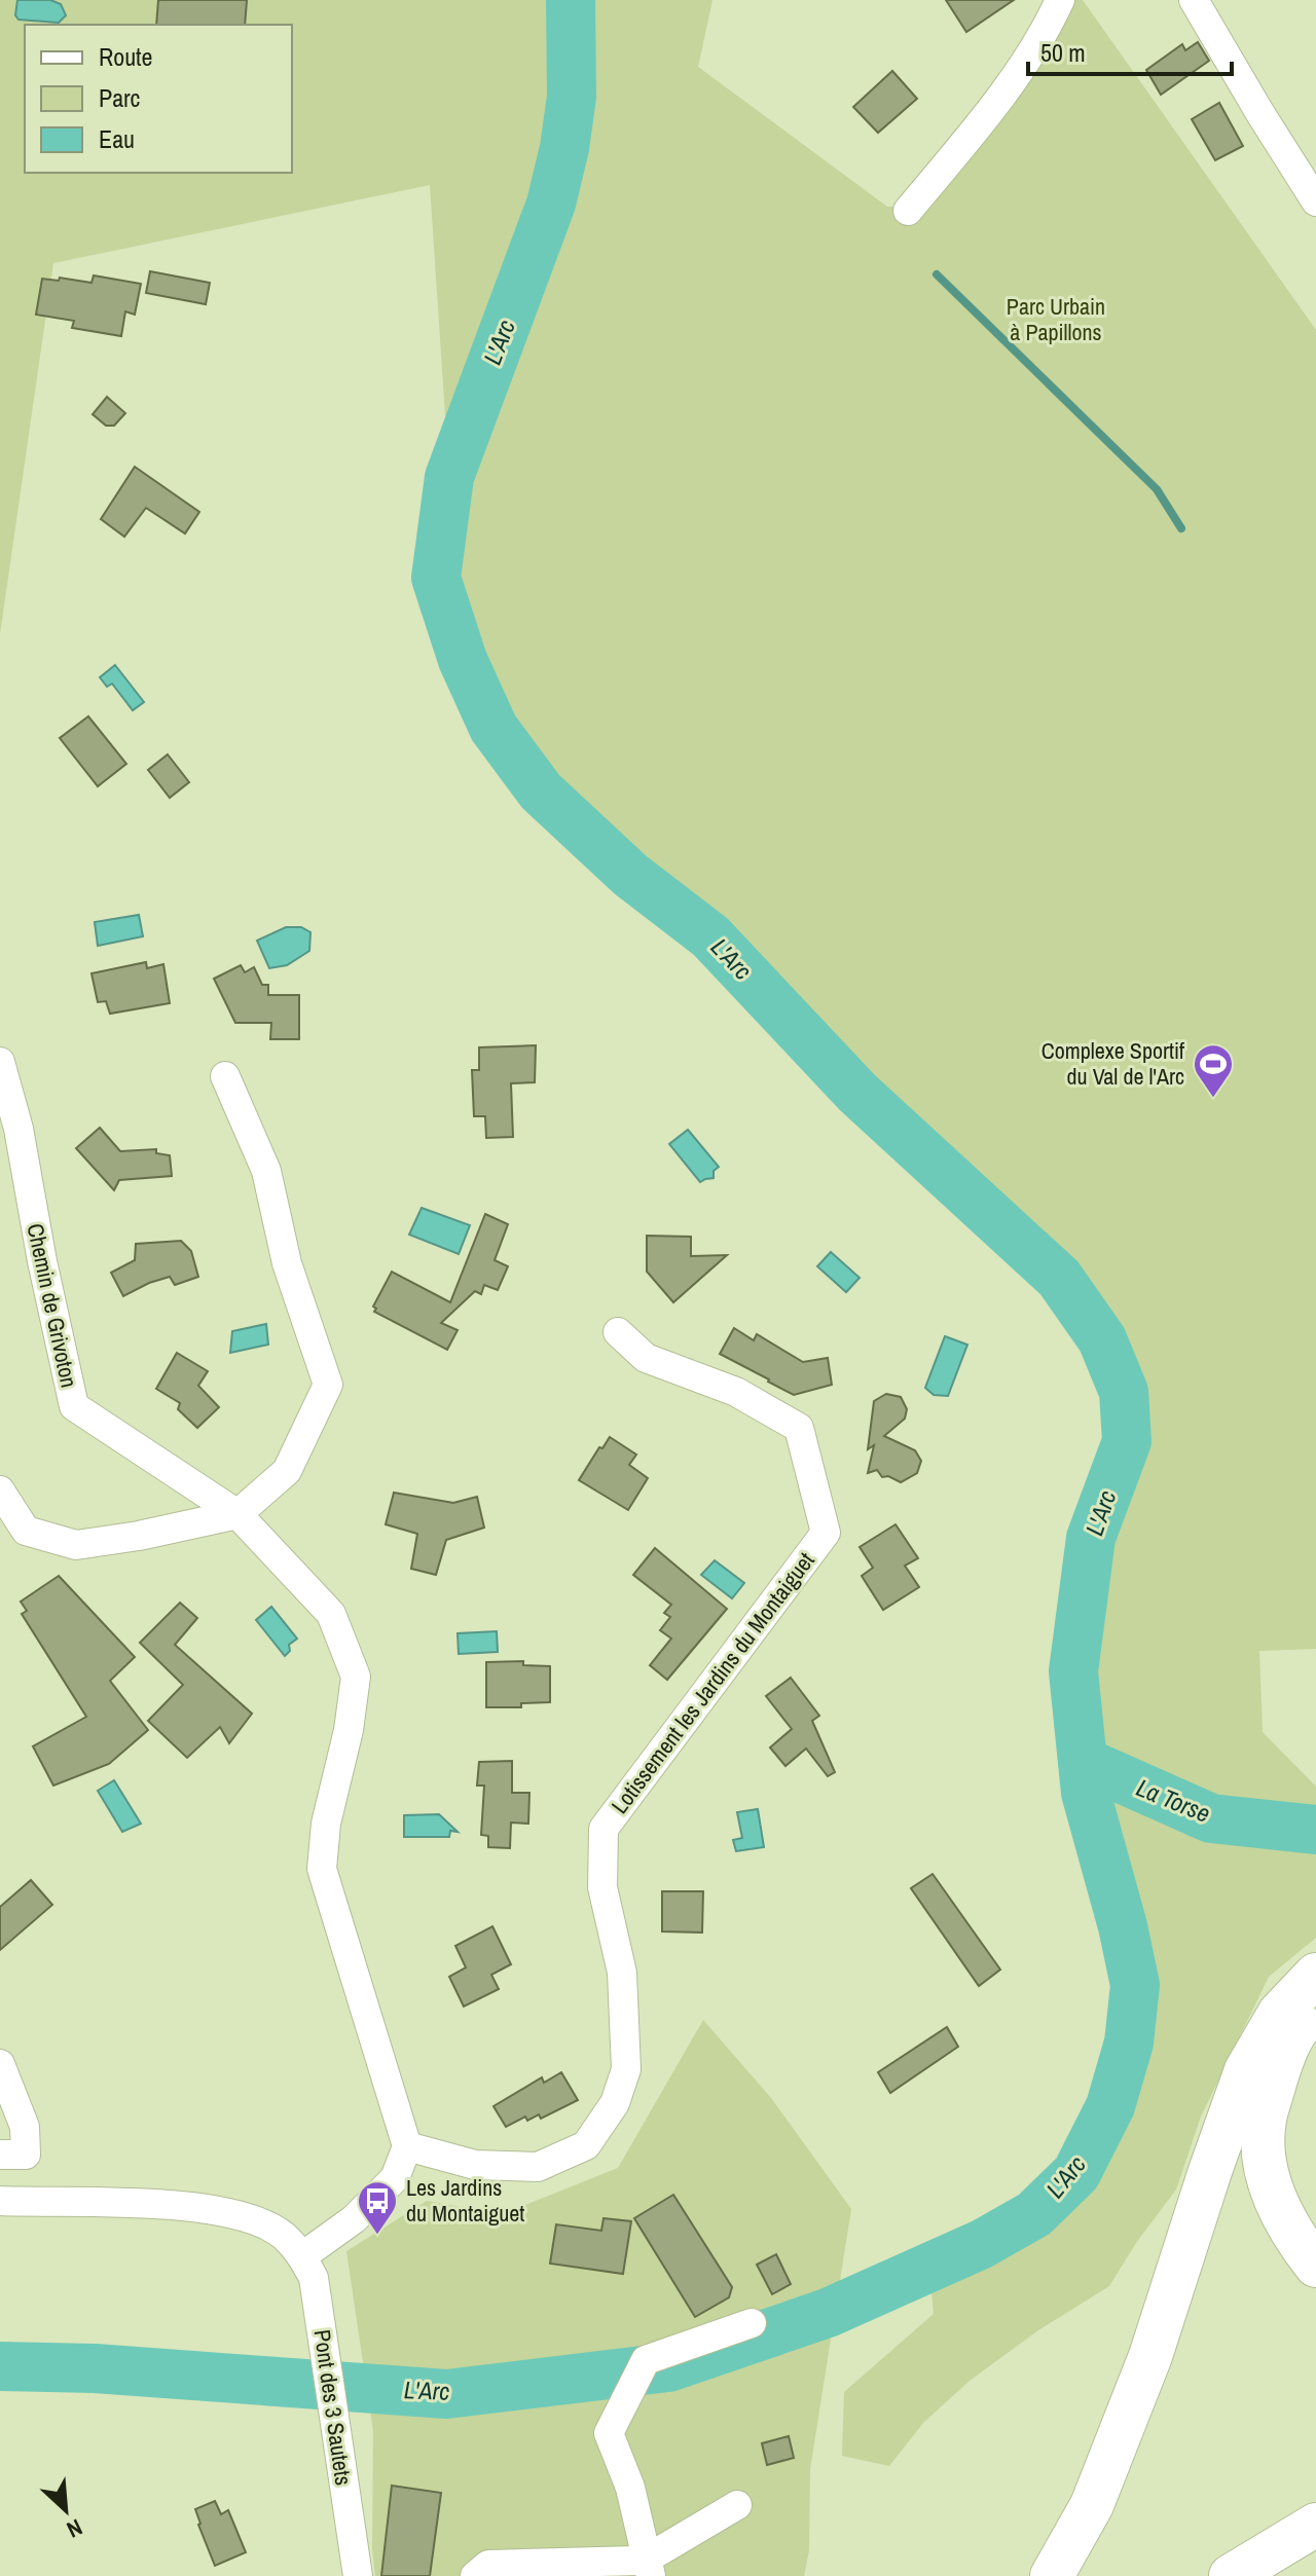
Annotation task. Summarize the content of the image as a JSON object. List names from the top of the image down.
{
  "streets": {
    "street": ["Chemin de Grivoton", "Lotissement les Jardins du Montaiguet", "Pont des 3 Sautets"]
  },
  "crossings": [
    ["Chemin de Grivoton", "Lotissement les Jardins du Montaiguet"]
  ],
  "water": ["L'Arc", "La Torse"],
  "parks": ["Parc Urbain à Papillons"],
  "places": {
    "sports": ["Complexe Sportif du Val de l'Arc"],
    "bus stop": ["Les Jardins du Montaiguet"]
  },
  "legend": ["Route", "Parc", "Eau"],
  "scale_bar": "50 m",
  "north": "bottom right"
}
